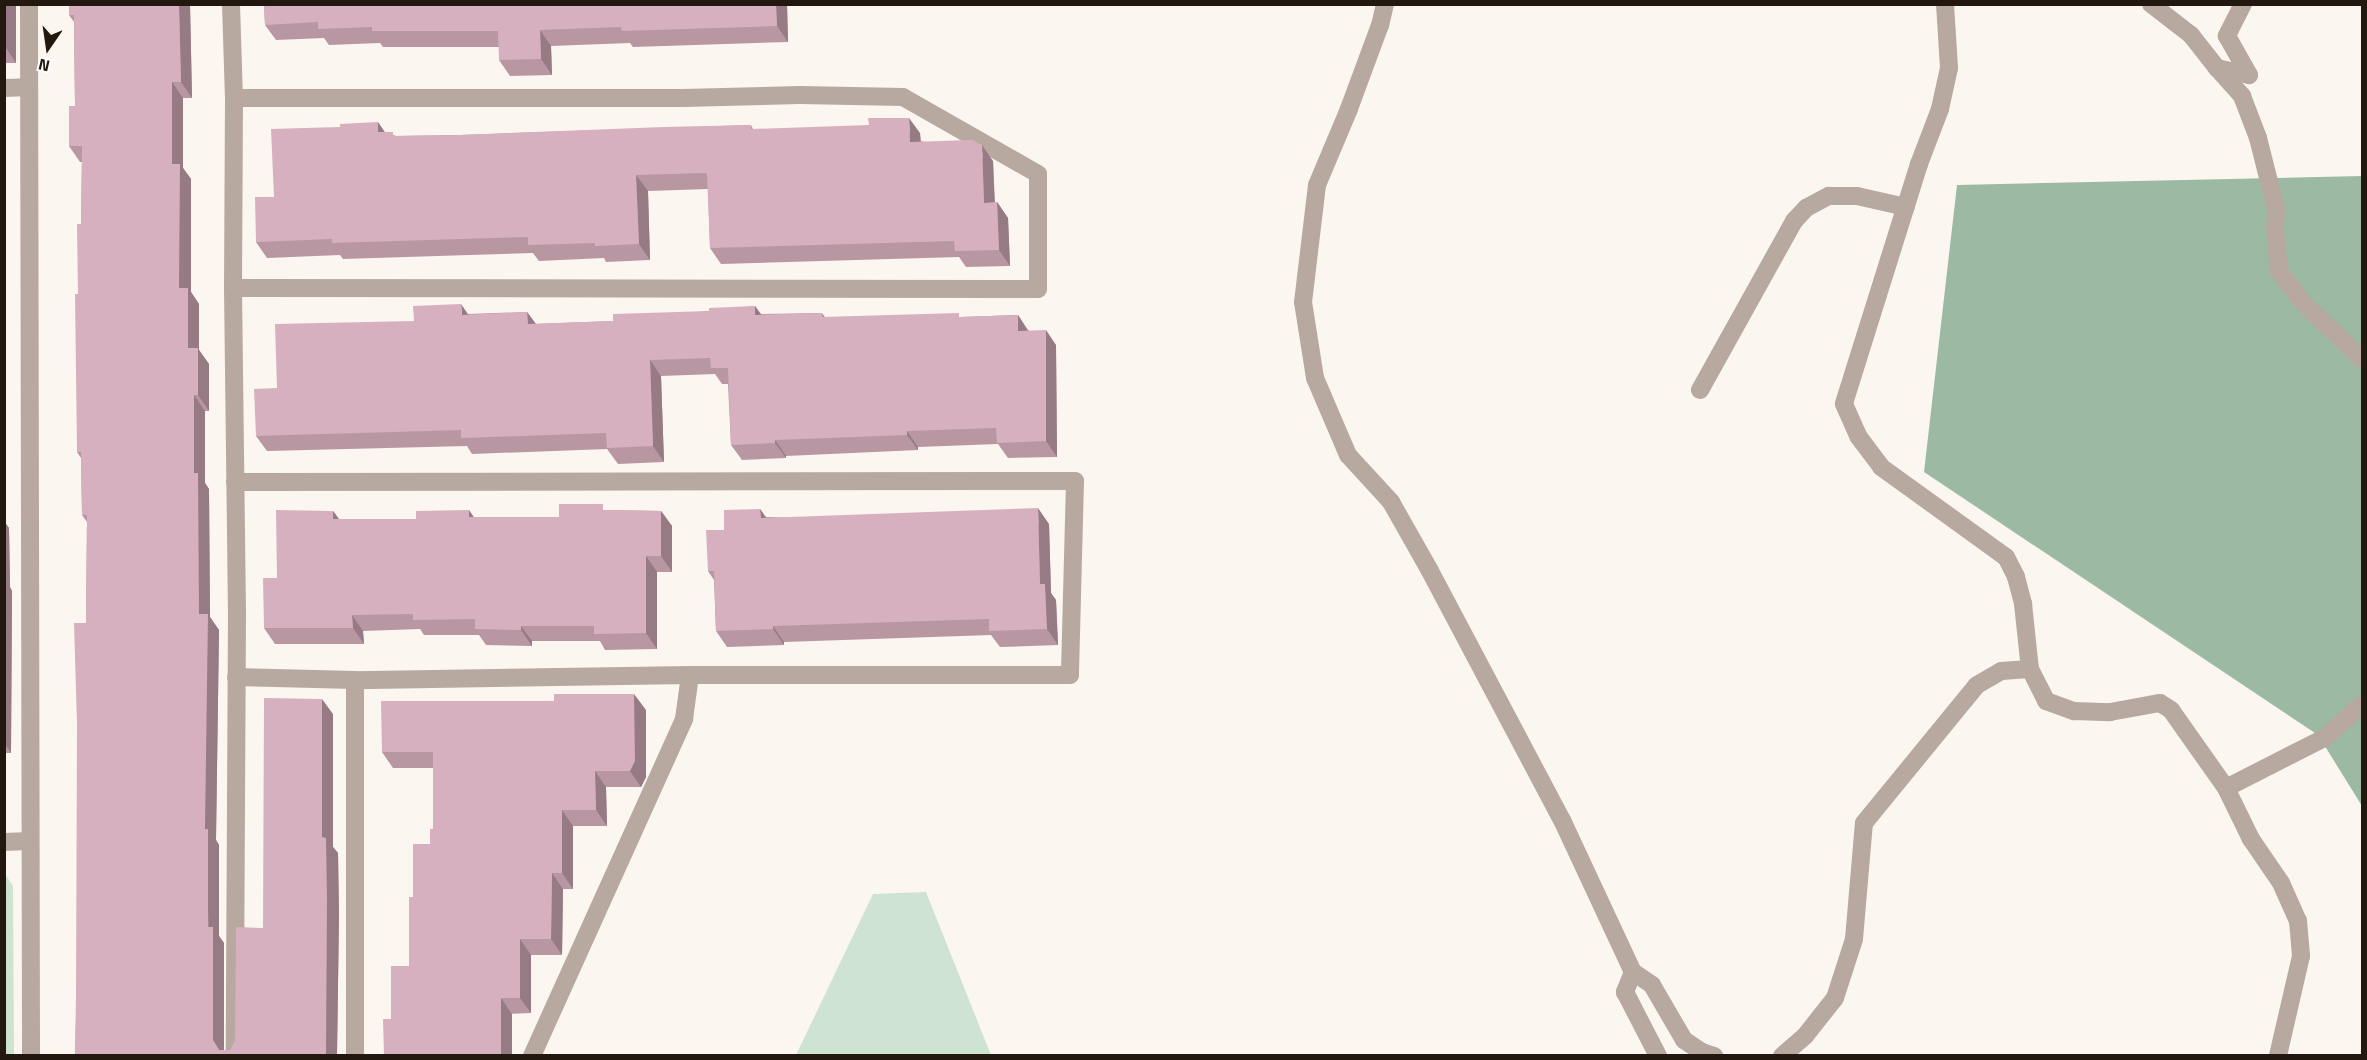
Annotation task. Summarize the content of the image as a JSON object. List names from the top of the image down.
{
  "north": "bottom"
}
